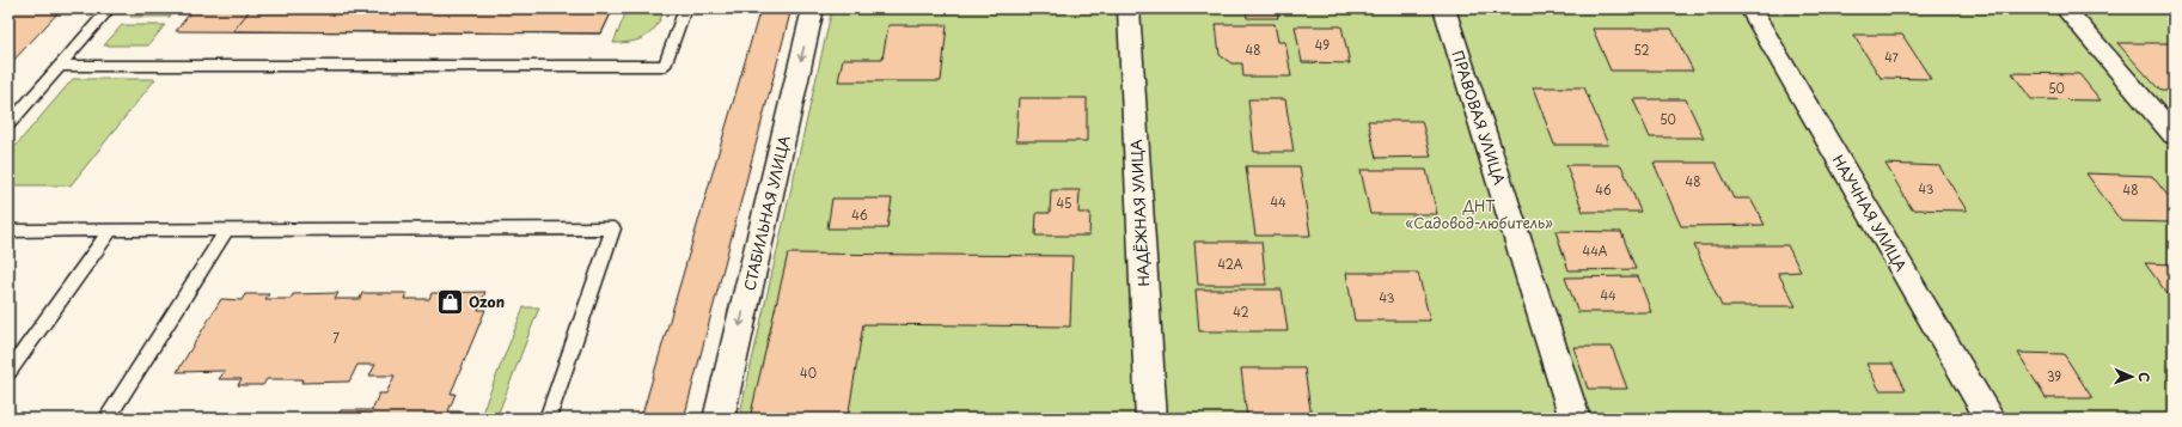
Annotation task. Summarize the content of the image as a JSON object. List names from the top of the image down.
{
  "streets": {
    "street": [
      "ПРАВОВАЯ УЛИЦА",
      "СТАБИЛЬНАЯ УЛИЦА",
      "НАДЁЖНАЯ УЛИЦА",
      "НАУЧНАЯ УЛИЦА"
    ]
  },
  "one_way": ["СТАБИЛЬНАЯ УЛИЦА"],
  "parks": ["ДНТ «Садовод-любитель»"],
  "places": {
    "shop": ["Ozon"]
  },
  "house_numbers": [
    "49",
    "48",
    "52",
    "47",
    "50",
    "50",
    "48",
    "43",
    "46",
    "48",
    "44",
    "45",
    "46",
    "44А",
    "42А",
    "44",
    "43",
    "42",
    "7",
    "40",
    "39"
  ],
  "north": "right"
}
